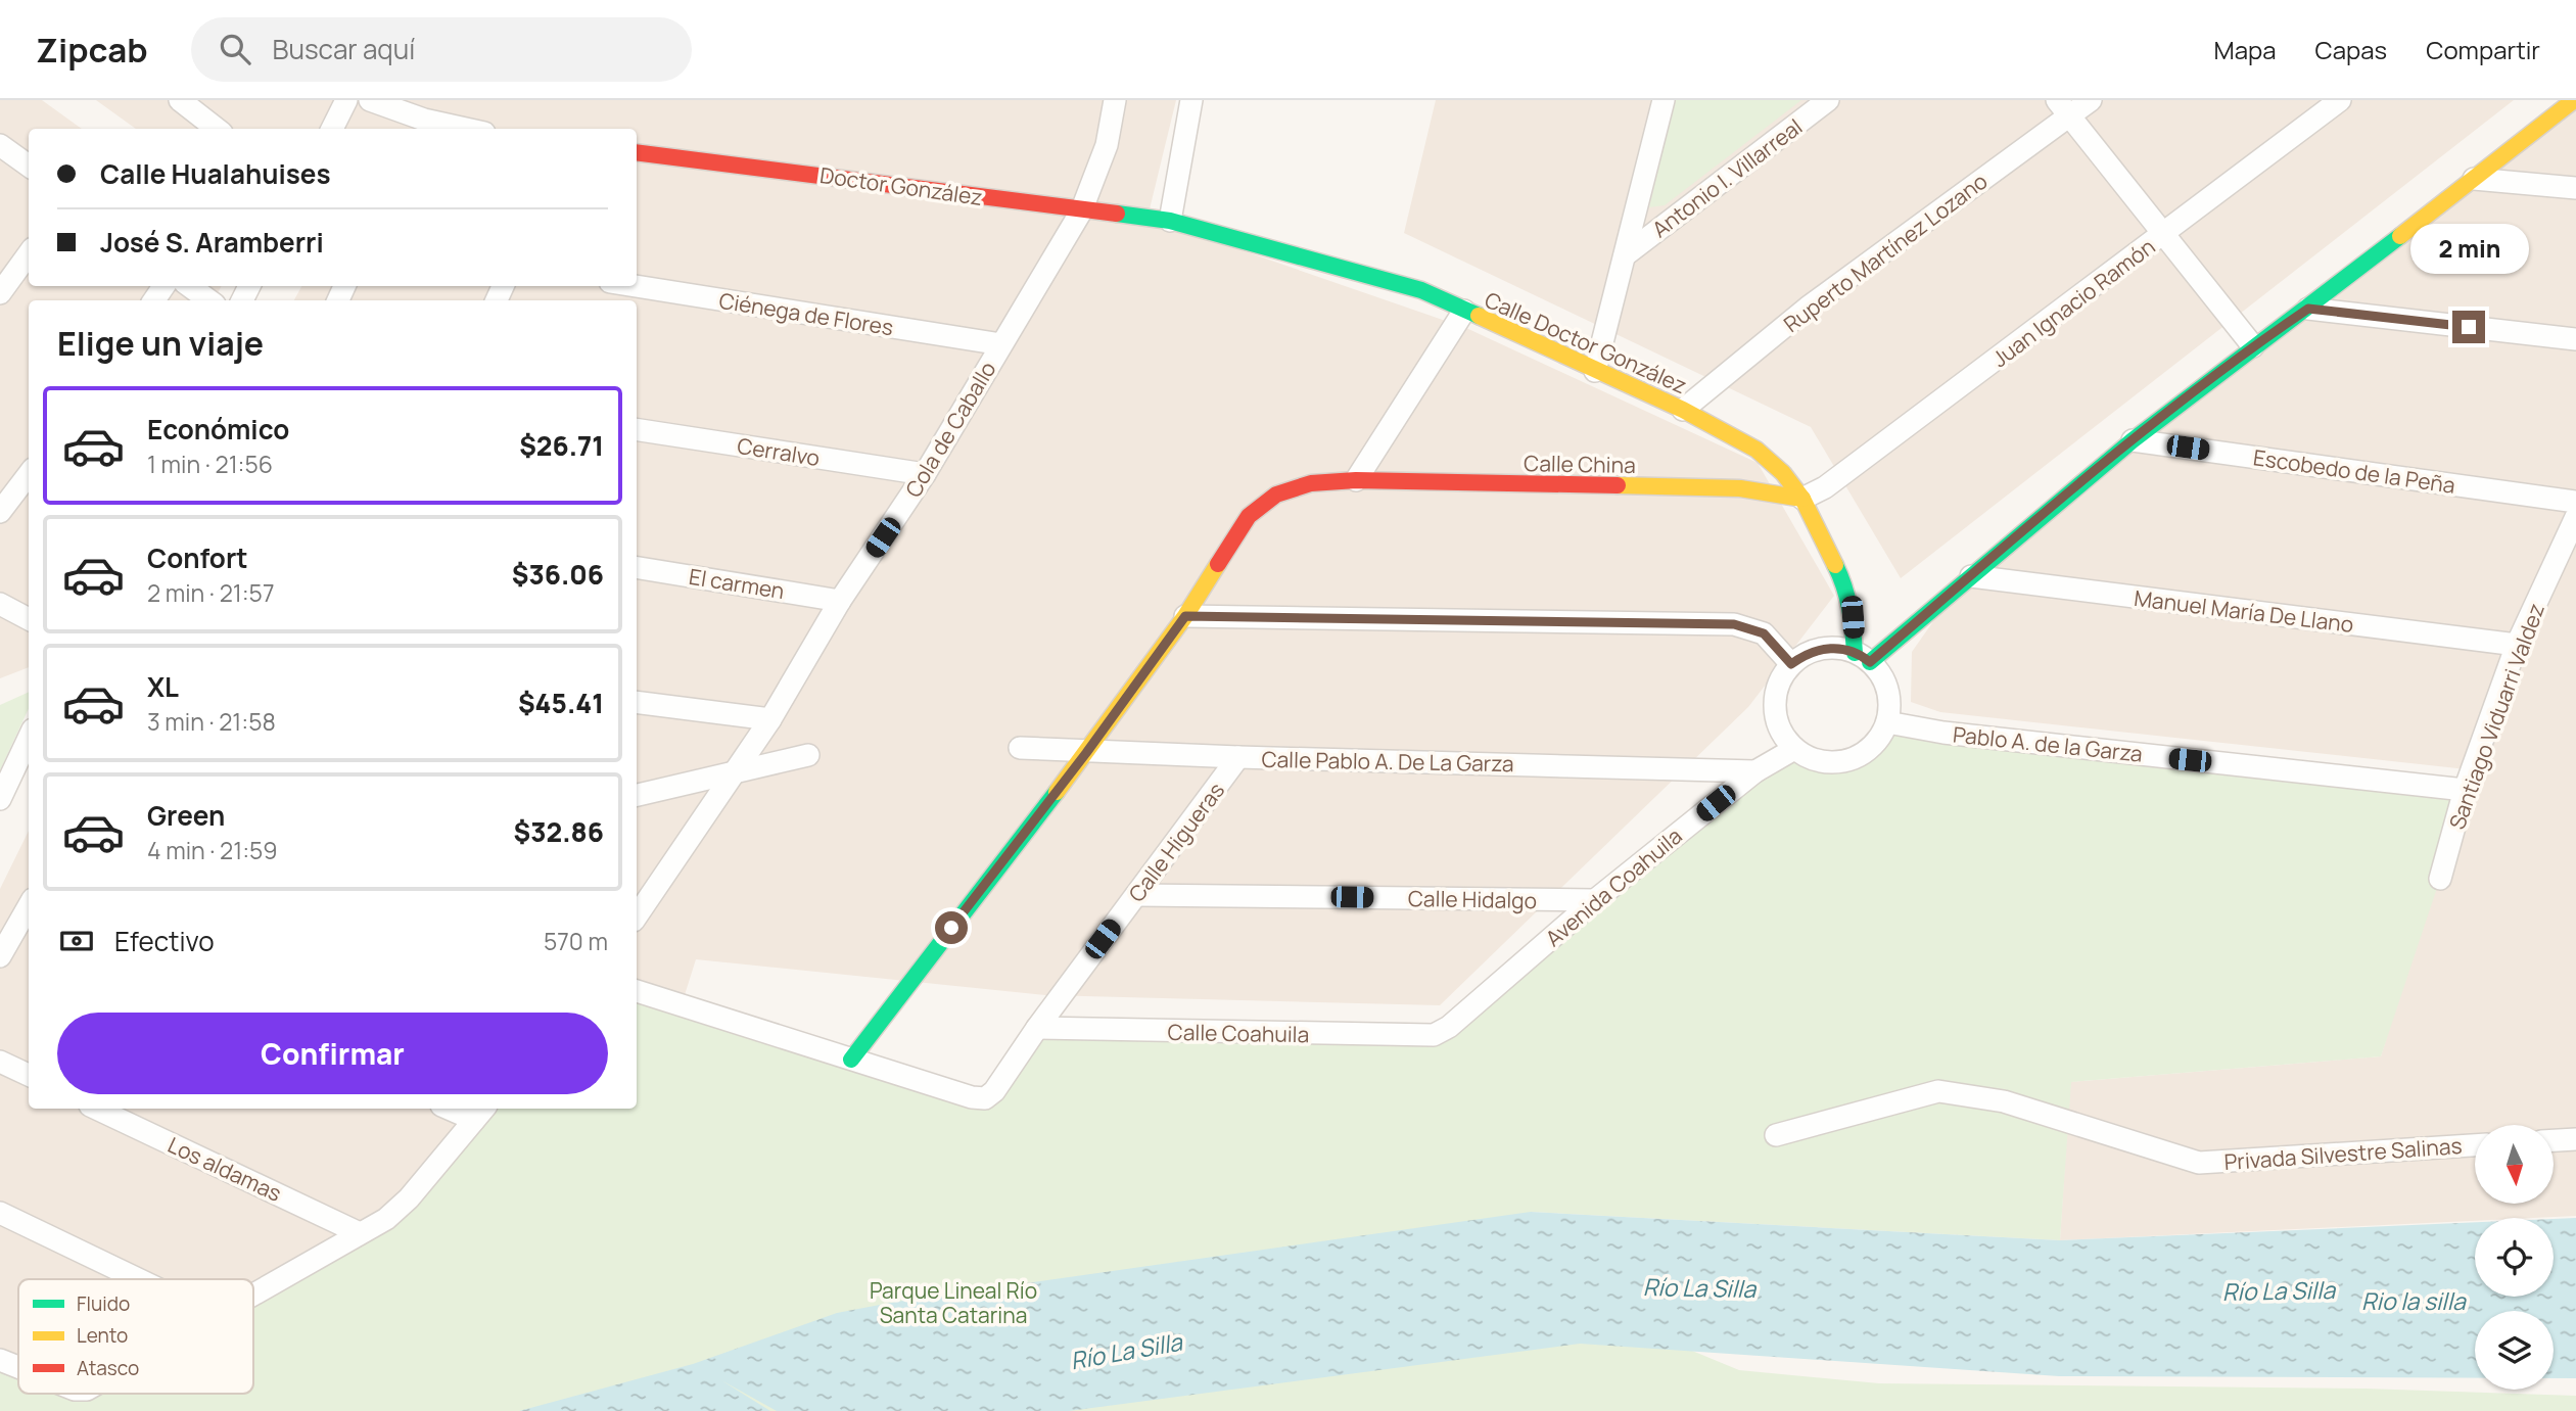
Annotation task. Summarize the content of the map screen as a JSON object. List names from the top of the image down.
{
  "streets": {
    "street": [
      "Antonio I. Villarreal",
      "Doctor González",
      "Ruperto Martínez Lozano",
      "Juan Ignacio Ramón",
      "Ciénega de Flores",
      "Calle Doctor González",
      "Cola de Caballo",
      "Cerralvo",
      "Calle China",
      "Escobedo de la Peña",
      "El carmen",
      "Manuel María De Llano",
      "Santiago Viduarri Valdez",
      "Pablo A. de la Garza",
      "Calle Pablo A. De La Garza",
      "Calle Higueras",
      "Avenida Coahuila",
      "Calle Hidalgo",
      "Calle Coahuila",
      "Privada Silvestre Salinas",
      "Los aldamas"
    ]
  },
  "crossings": [
    ["Doctor González", "Calle Doctor González"],
    ["Doctor González", "Cola de Caballo"],
    ["Ruperto Martínez Lozano", "Calle Doctor González"],
    ["Juan Ignacio Ramón", "Calle Doctor González"],
    ["Juan Ignacio Ramón", "Calle China"],
    ["Ciénega de Flores", "Cola de Caballo"],
    ["Calle Doctor González", "Calle China"],
    ["Calle Doctor González", "Pablo A. de la Garza"],
    ["Calle Doctor González", "Avenida Coahuila"],
    ["Cola de Caballo", "Cerralvo"],
    ["Cola de Caballo", "El carmen"],
    ["Calle China", "Calle Pablo A. De La Garza"],
    ["Calle China", "Calle Higueras"],
    ["Manuel María De Llano", "Santiago Viduarri Valdez"],
    ["Santiago Viduarri Valdez", "Pablo A. de la Garza"],
    ["Pablo A. de la Garza", "Avenida Coahuila"],
    ["Calle Pablo A. De La Garza", "Calle Higueras"],
    ["Calle Pablo A. De La Garza", "Avenida Coahuila"],
    ["Calle Higueras", "Calle Hidalgo"],
    ["Calle Higueras", "Calle Coahuila"],
    ["Avenida Coahuila", "Calle Hidalgo"],
    ["Avenida Coahuila", "Calle Coahuila"]
  ],
  "water": ["Río La Silla", "Rio la silla"],
  "parks": ["Parque Lineal Río Santa Catarina"],
  "legend": ["Fluido", "Lento", "Atasco"],
  "north": "bottom",
  "page": {
    "header": "Zipcab",
    "search": "Buscar aquí",
    "nav": ["Mapa", "Capas", "Compartir"],
    "banner": ["Calle Hualahuises", "José S. Aramberri"],
    "bubble": "2 min",
    "heading": "Elige un viaje",
    "list": [
      {
        "name": "Económico",
        "note": "1 min · 21:56",
        "value": "$26.71"
      },
      {
        "name": "Confort",
        "note": "2 min · 21:57",
        "value": "$36.06"
      },
      {
        "name": "XL",
        "note": "3 min · 21:58",
        "value": "$45.41"
      },
      {
        "name": "Green",
        "note": "4 min · 21:59",
        "value": "$32.86"
      }
    ],
    "pay": ["Efectivo", "570 m"],
    "buttons": "Confirmar"
  }
}
